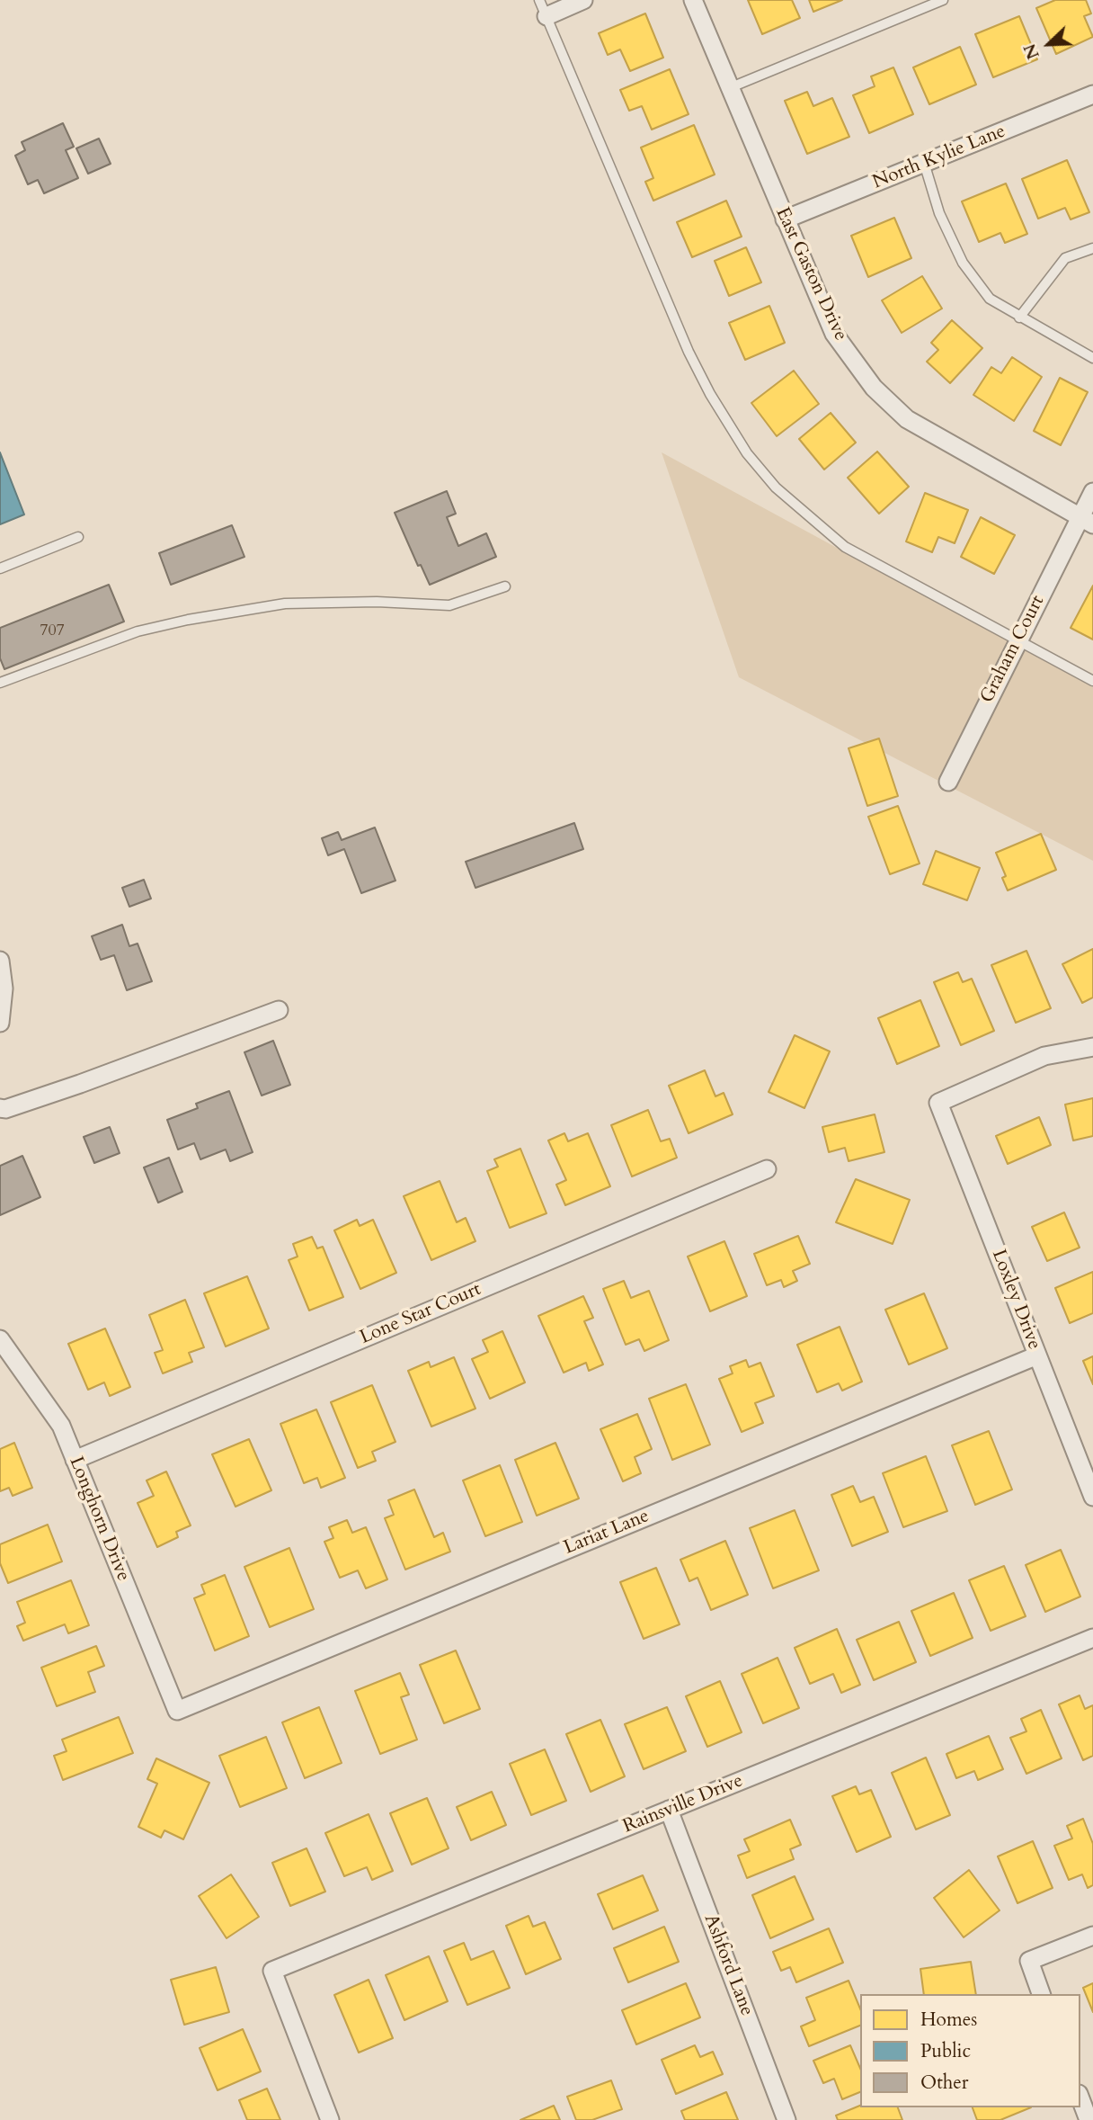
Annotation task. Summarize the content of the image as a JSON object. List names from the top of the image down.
{
  "streets": {
    "street": [
      "North Kylie Lane",
      "East Gaston Drive",
      "Graham Court",
      "Loxley Drive",
      "Lone Star Court",
      "Longhorn Drive",
      "Lariat Lane",
      "Rainsville Drive",
      "Ashford Lane"
    ]
  },
  "crossings": [
    ["North Kylie Lane", "East Gaston Drive"],
    ["East Gaston Drive", "Graham Court"],
    ["Loxley Drive", "Lariat Lane"],
    ["Lone Star Court", "Longhorn Drive"],
    ["Longhorn Drive", "Lariat Lane"],
    ["Rainsville Drive", "Ashford Lane"]
  ],
  "house_numbers": ["707"],
  "legend": ["Homes", "Public", "Other"],
  "north": "bottom left"
}
